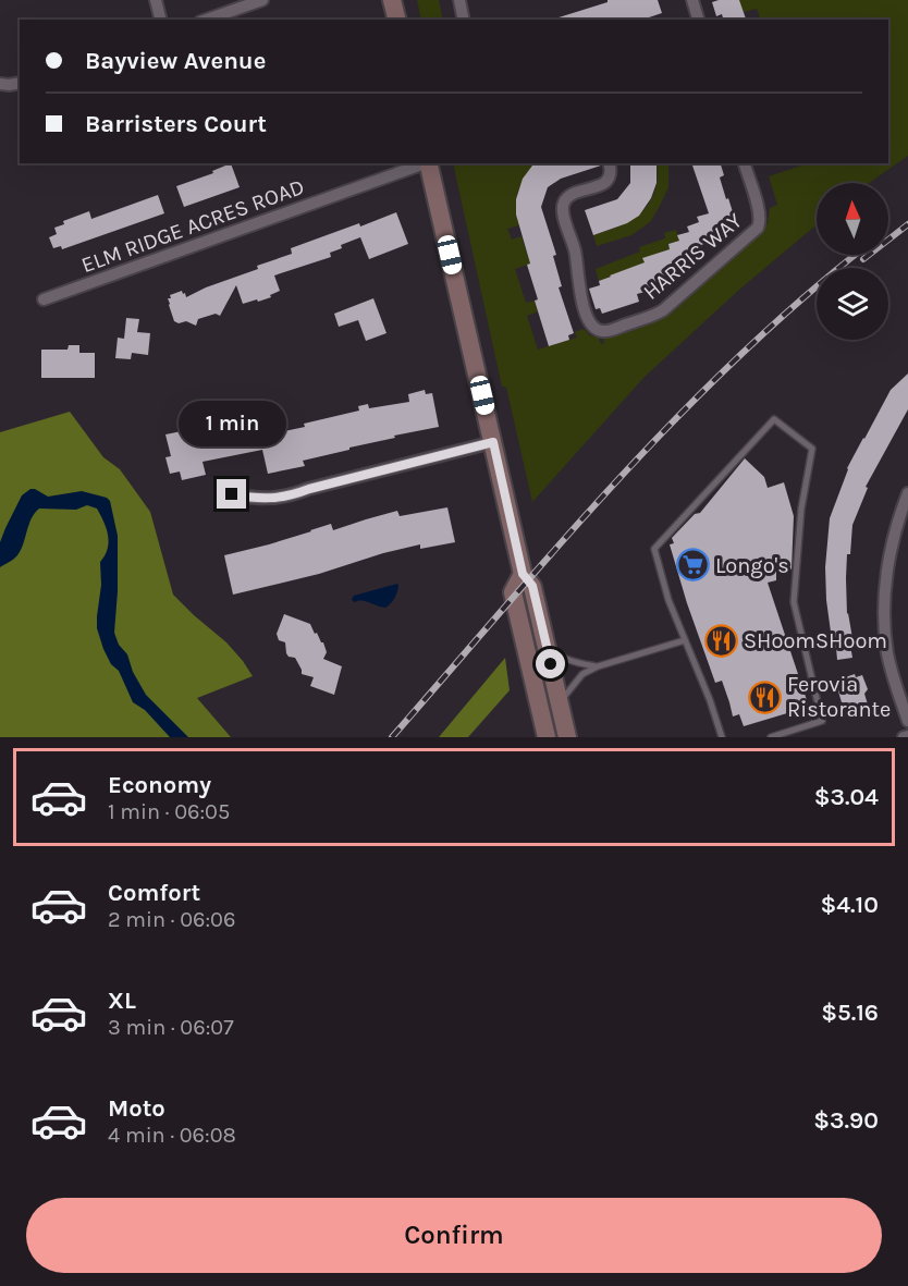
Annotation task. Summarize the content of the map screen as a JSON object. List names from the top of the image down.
{
  "streets": {
    "street": ["ELM RIDGE ACRES ROAD", "HARRIS WAY"]
  },
  "places": {
    "supermarket": ["Longo's"],
    "restaurant": ["SHoomSHoom", "Ferovia Ristorante"]
  },
  "north": "top",
  "page": {
    "banner": ["Bayview Avenue", "Barristers Court"],
    "bubble": "1 min",
    "list": [
      {
        "name": "Economy",
        "note": "1 min · 06:05",
        "value": "$3.04"
      },
      {
        "name": "Comfort",
        "note": "2 min · 06:06",
        "value": "$4.10"
      },
      {
        "name": "XL",
        "note": "3 min · 06:07",
        "value": "$5.16"
      },
      {
        "name": "Moto",
        "note": "4 min · 06:08",
        "value": "$3.90"
      }
    ],
    "buttons": "Confirm"
  }
}
